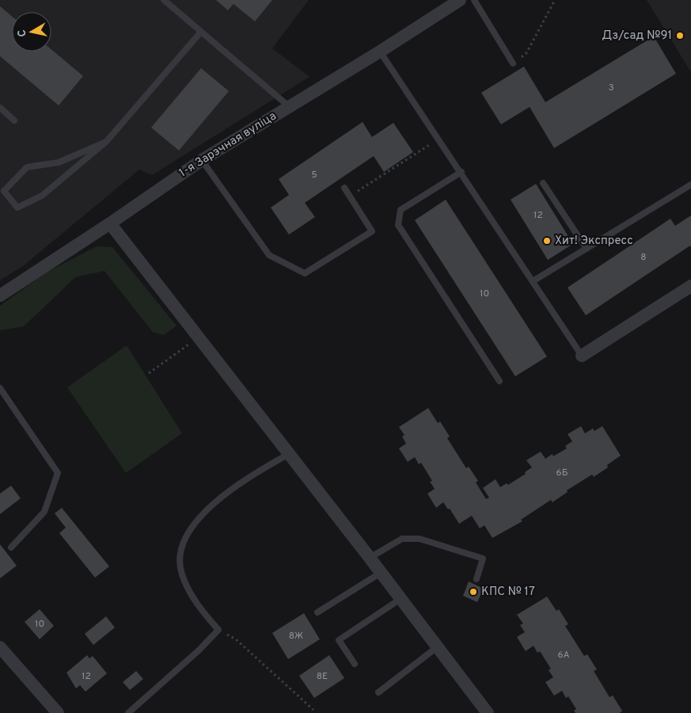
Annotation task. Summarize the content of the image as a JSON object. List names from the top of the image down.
{
  "streets": {
    "street": ["1-я Зарэчная вуліца"]
  },
  "places": ["Дз/сад №91", "Хит! Экспресс", "КПС № 17"],
  "house_numbers": [
    "3",
    "5",
    "12",
    "8",
    "10",
    "6Б",
    "10",
    "8Ж",
    "6А",
    "12",
    "8Е"
  ],
  "north": "left"
}
